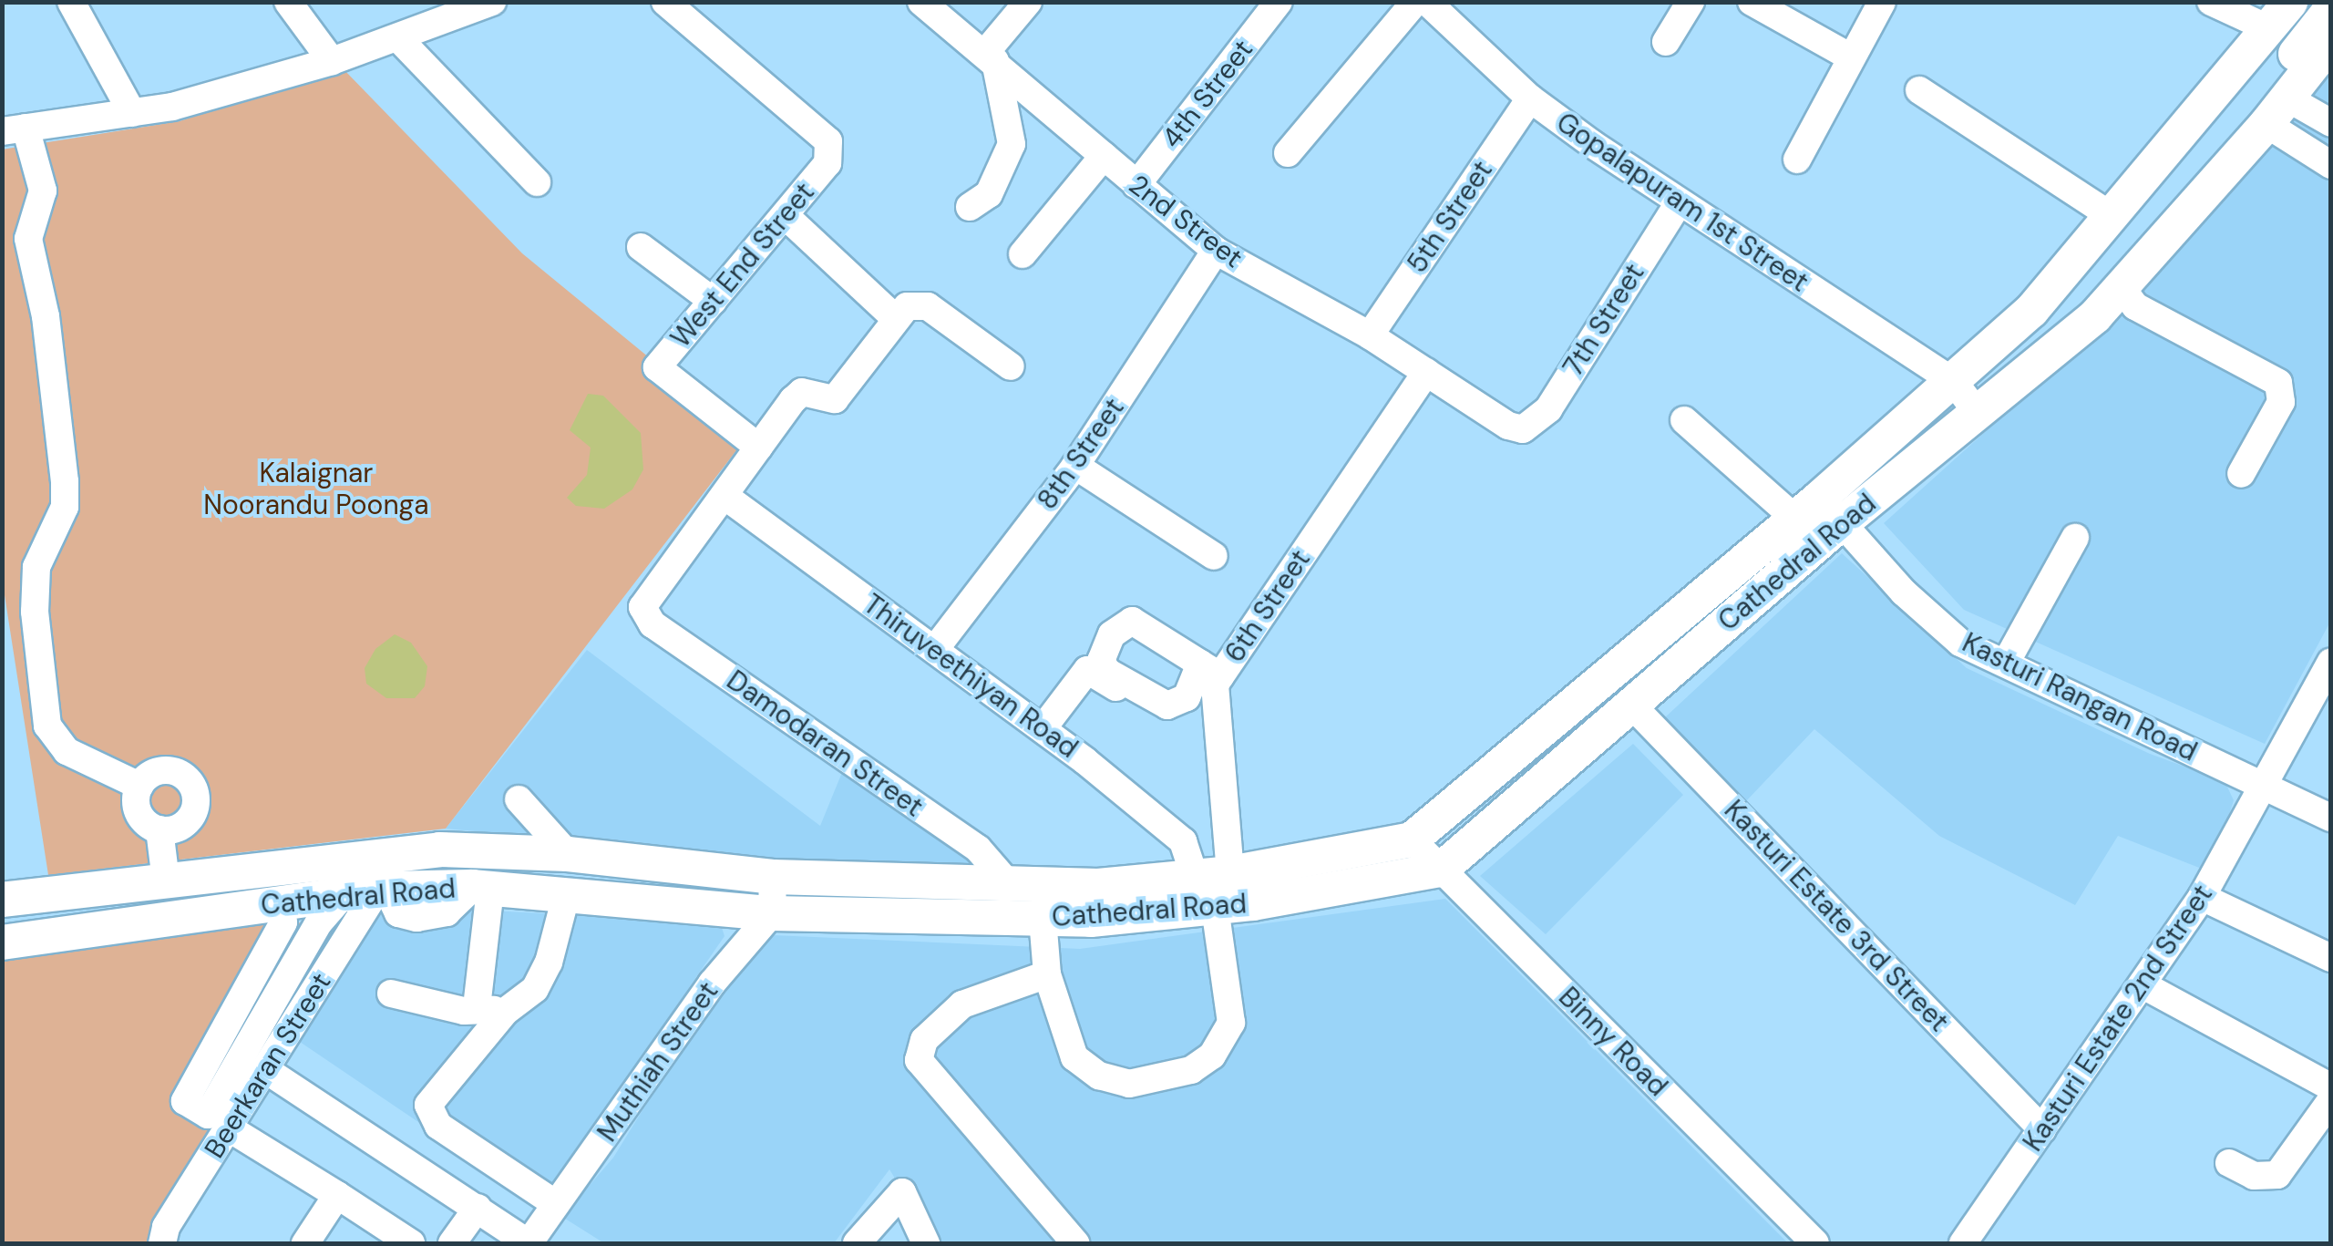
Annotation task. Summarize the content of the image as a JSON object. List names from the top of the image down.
{
  "streets": {
    "main road": ["Cathedral Road"],
    "street": [
      "4th Street",
      "Gopalapuram 1st Street",
      "5th Street",
      "2nd Street",
      "West End Street",
      "7th Street",
      "8th Street",
      "6th Street",
      "Thiruveethiyan Road",
      "Kasturi Rangan Road",
      "Damodaran Street",
      "Kasturi Estate 3rd Street",
      "Kasturi Estate 2nd Street",
      "Binny Road",
      "Muthiah Street",
      "Beerkaran Street"
    ]
  },
  "crossings": [
    ["4th Street", "2nd Street"],
    ["Gopalapuram 1st Street", "5th Street"],
    ["Gopalapuram 1st Street", "7th Street"],
    ["Gopalapuram 1st Street", "Cathedral Road"],
    ["5th Street", "2nd Street"],
    ["2nd Street", "7th Street"],
    ["2nd Street", "8th Street"],
    ["2nd Street", "6th Street"],
    ["8th Street", "Thiruveethiyan Road"],
    ["Cathedral Road", "6th Street"],
    ["Cathedral Road", "Thiruveethiyan Road"],
    ["Cathedral Road", "Kasturi Rangan Road"],
    ["Cathedral Road", "Damodaran Street"],
    ["Cathedral Road", "Kasturi Estate 3rd Street"],
    ["Cathedral Road", "Binny Road"],
    ["Cathedral Road", "Muthiah Street"],
    ["Cathedral Road", "Beerkaran Street"],
    ["Thiruveethiyan Road", "Damodaran Street"],
    ["Kasturi Rangan Road", "Kasturi Estate 2nd Street"],
    ["Kasturi Estate 3rd Street", "Kasturi Estate 2nd Street"]
  ],
  "parks": ["Kalaignar Noorandu Poonga"]
}
